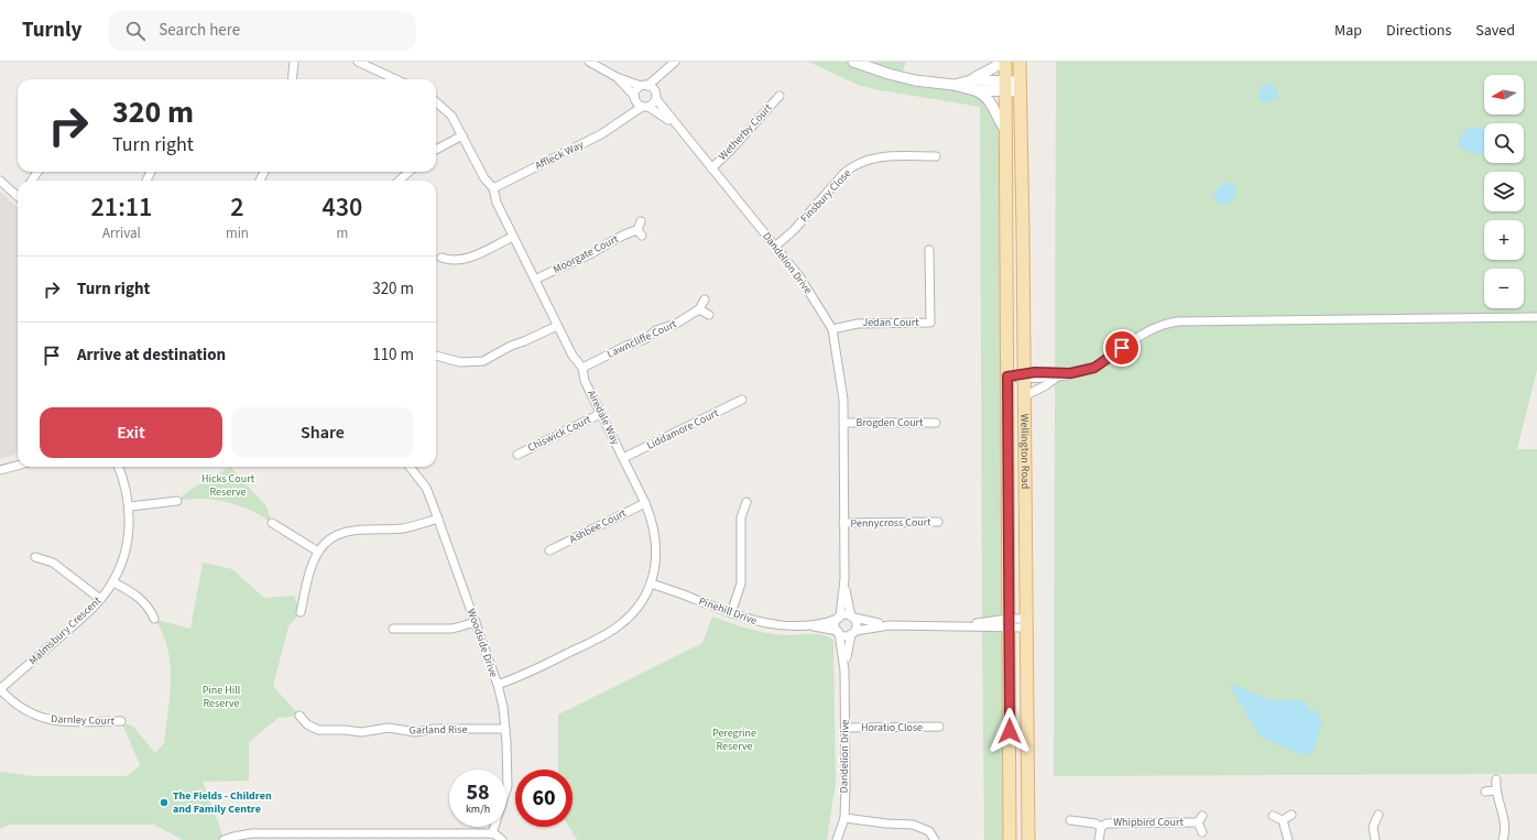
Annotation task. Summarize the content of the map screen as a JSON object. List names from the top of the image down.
{
  "streets": {
    "main road": ["Wellington Road"],
    "street": [
      "Wetherby Court",
      "Affleck Way",
      "Finsbury Close",
      "Moorgate Court",
      "Dandelion Drive",
      "Jedan Court",
      "Lawncliffe Court",
      "Airedale Way",
      "Brogden Court",
      "Liddamore Court",
      "Chiswick Court",
      "Pennycross Court",
      "Ashbee Court",
      "Pinehill Drive",
      "Malmsbury Crescent",
      "Woodside Drive",
      "Darnley Court",
      "Horatio Close",
      "Garland Rise",
      "Whipbird Court"
    ]
  },
  "crossings": [
    ["Wetherby Court", "Dandelion Drive"],
    ["Affleck Way", "Dandelion Drive"],
    ["Affleck Way", "Airedale Way"],
    ["Finsbury Close", "Dandelion Drive"],
    ["Moorgate Court", "Airedale Way"],
    ["Dandelion Drive", "Jedan Court"],
    ["Dandelion Drive", "Brogden Court"],
    ["Dandelion Drive", "Pennycross Court"],
    ["Dandelion Drive", "Pinehill Drive"],
    ["Dandelion Drive", "Horatio Close"],
    ["Lawncliffe Court", "Airedale Way"],
    ["Airedale Way", "Liddamore Court"],
    ["Airedale Way", "Chiswick Court"],
    ["Airedale Way", "Ashbee Court"],
    ["Airedale Way", "Pinehill Drive"],
    ["Airedale Way", "Woodside Drive"],
    ["Malmsbury Crescent", "Darnley Court"],
    ["Woodside Drive", "Garland Rise"]
  ],
  "parks": ["Hicks Court Reserve", "Pine Hill Reserve", "Peregrine Reserve"],
  "places": ["The Fields - Children and Family Centre"],
  "north": "left",
  "page": {
    "header": "Turnly",
    "search": "Search here",
    "nav": ["Map", "Directions", "Saved"],
    "map_buttons": ["+", "−"],
    "turn": ["320 m", "Turn right"],
    "eta": [
      "21:11",
      "Arrival",
      "2",
      "min",
      "430",
      "m"
    ],
    "list": [
      {
        "name": "Turn right",
        "value": "320 m"
      },
      {
        "name": "Arrive at destination",
        "value": "110 m"
      }
    ],
    "buttons": ["Exit", "Share"],
    "speed": "58 km/h",
    "limit": "60"
  }
}
